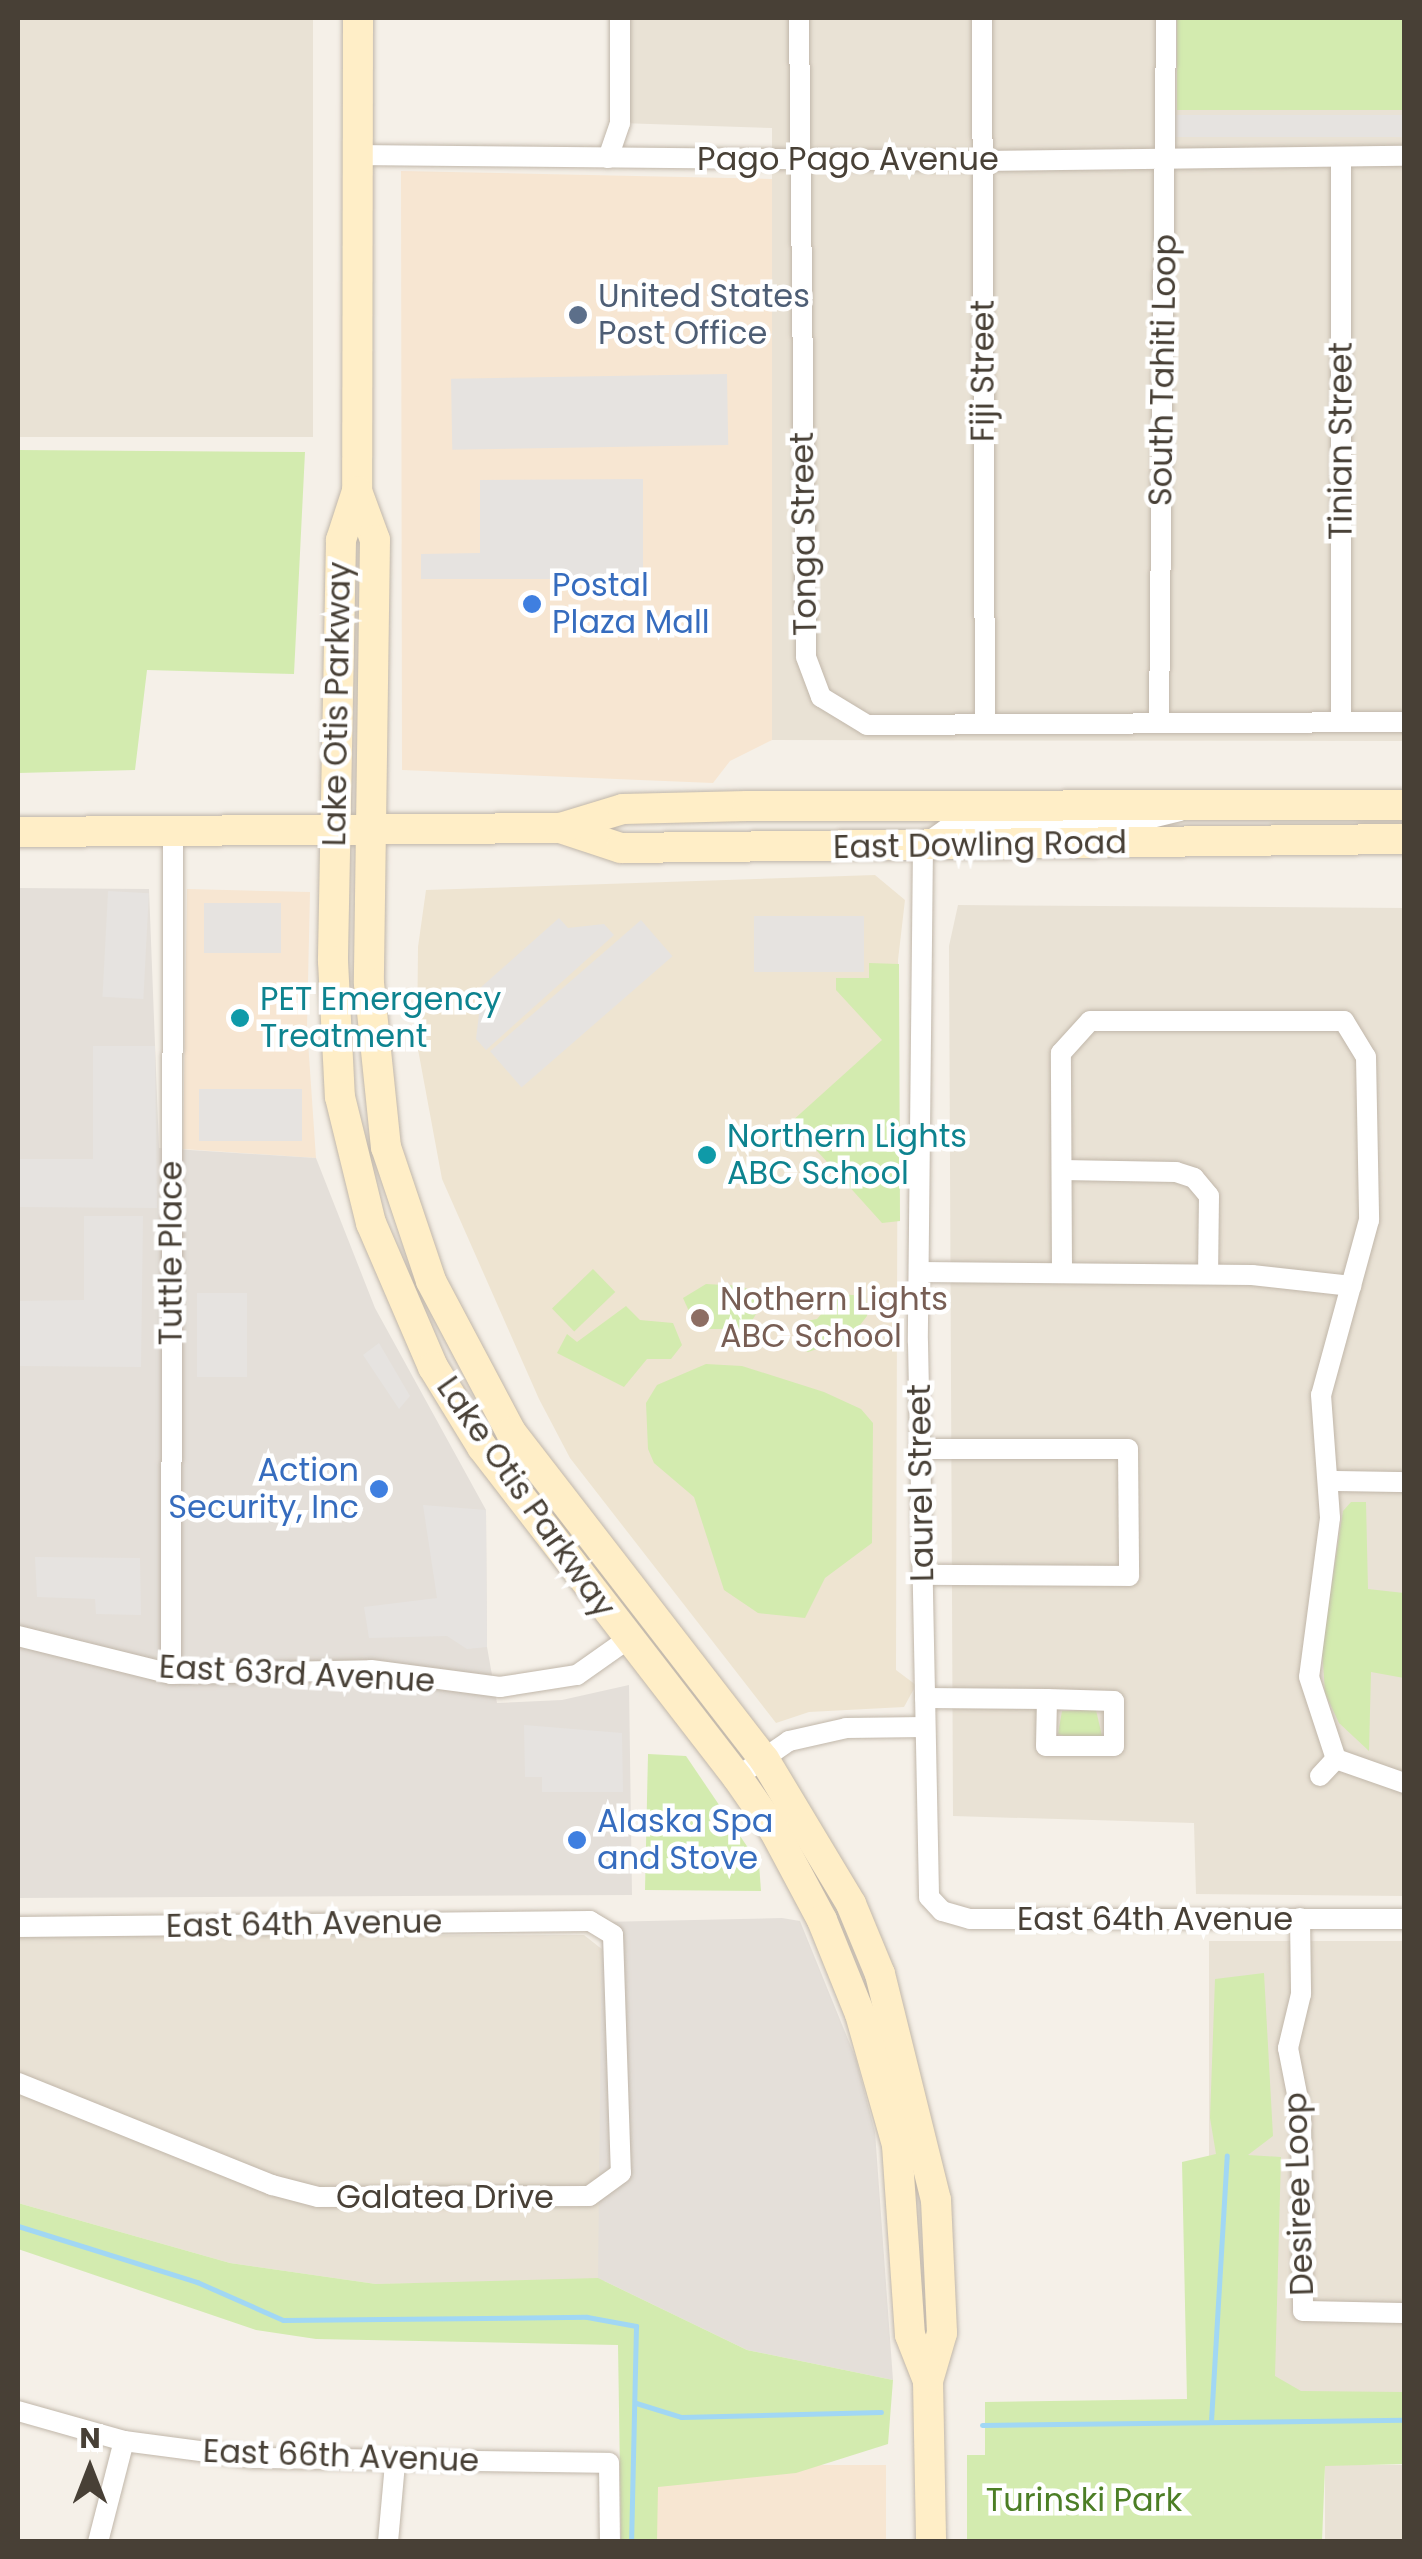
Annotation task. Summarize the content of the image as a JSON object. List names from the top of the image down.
{
  "streets": {
    "main road": ["Lake Otis Parkway", "East Dowling Road"],
    "street": [
      "Pago Pago Avenue",
      "South Tahiti Loop",
      "Fiji Street",
      "Tinian Street",
      "Tonga Street",
      "Tuttle Place",
      "Laurel Street",
      "East 63rd Avenue",
      "East 64th Avenue",
      "Desiree Loop",
      "Galatea Drive",
      "East 66th Avenue"
    ]
  },
  "crossings": [
    ["Pago Pago Avenue", "South Tahiti Loop"],
    ["Pago Pago Avenue", "Fiji Street"],
    ["Pago Pago Avenue", "Tinian Street"],
    ["Pago Pago Avenue", "Tonga Street"],
    ["Pago Pago Avenue", "Lake Otis Parkway"],
    ["South Tahiti Loop", "Tonga Street"],
    ["Fiji Street", "Tonga Street"],
    ["Tinian Street", "Tonga Street"],
    ["Lake Otis Parkway", "East Dowling Road"],
    ["Lake Otis Parkway", "East 63rd Avenue"],
    ["East Dowling Road", "Tuttle Place"],
    ["East Dowling Road", "Laurel Street"],
    ["Tuttle Place", "East 63rd Avenue"],
    ["Laurel Street", "East 64th Avenue"],
    ["East 64th Avenue", "Desiree Loop"],
    ["East 64th Avenue", "Galatea Drive"]
  ],
  "parks": ["Turinski Park"],
  "places": [
    "United States Post Office",
    "Postal Plaza Mall",
    "PET Emergency Treatment",
    "Northern Lights ABC School",
    "Nothern Lights ABC School",
    "Action Security, Inc",
    "Alaska Spa and Stove"
  ],
  "north": "top"
}
